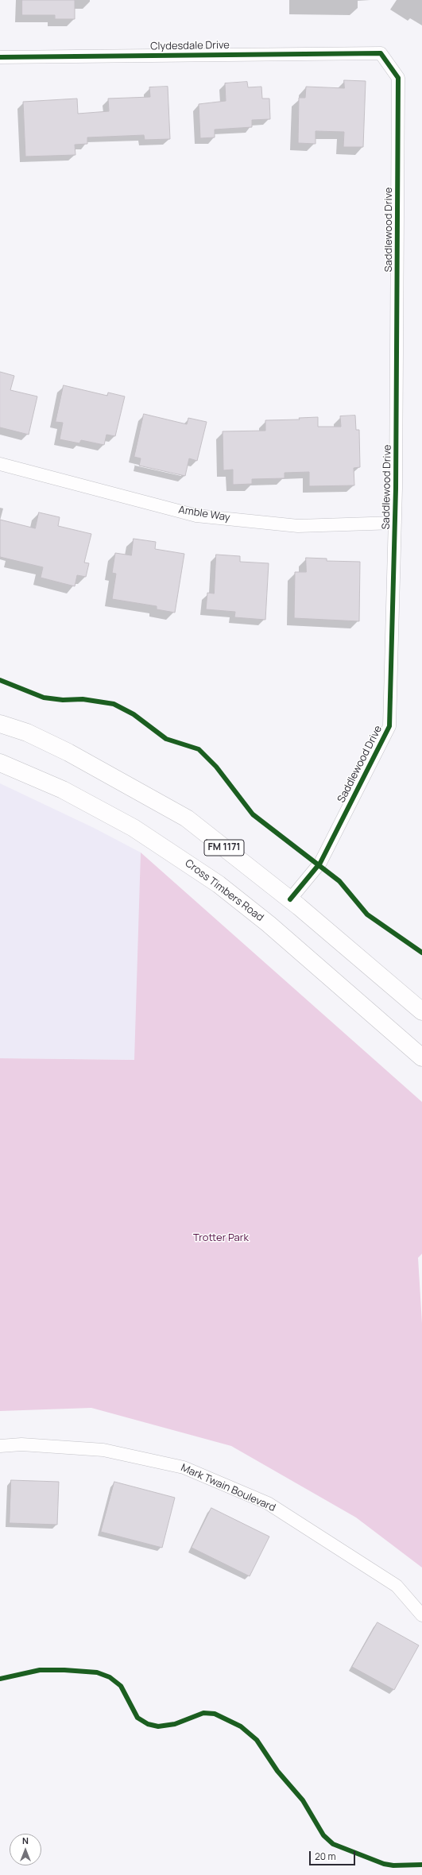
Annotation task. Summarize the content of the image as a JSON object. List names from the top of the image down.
{
  "streets": {
    "main road": ["FM 1171", "Cross Timbers Road"],
    "street": [
      "Clydesdale Drive",
      "Saddlewood Drive",
      "Amble Way",
      "Mark Twain Boulevard"
    ]
  },
  "crossings": [
    ["Clydesdale Drive", "Saddlewood Drive"],
    ["Saddlewood Drive", "Amble Way"],
    ["Saddlewood Drive", "FM 1171"]
  ],
  "parks": ["Trotter Park"],
  "scale_bar": "20 m",
  "north": "top"
}
